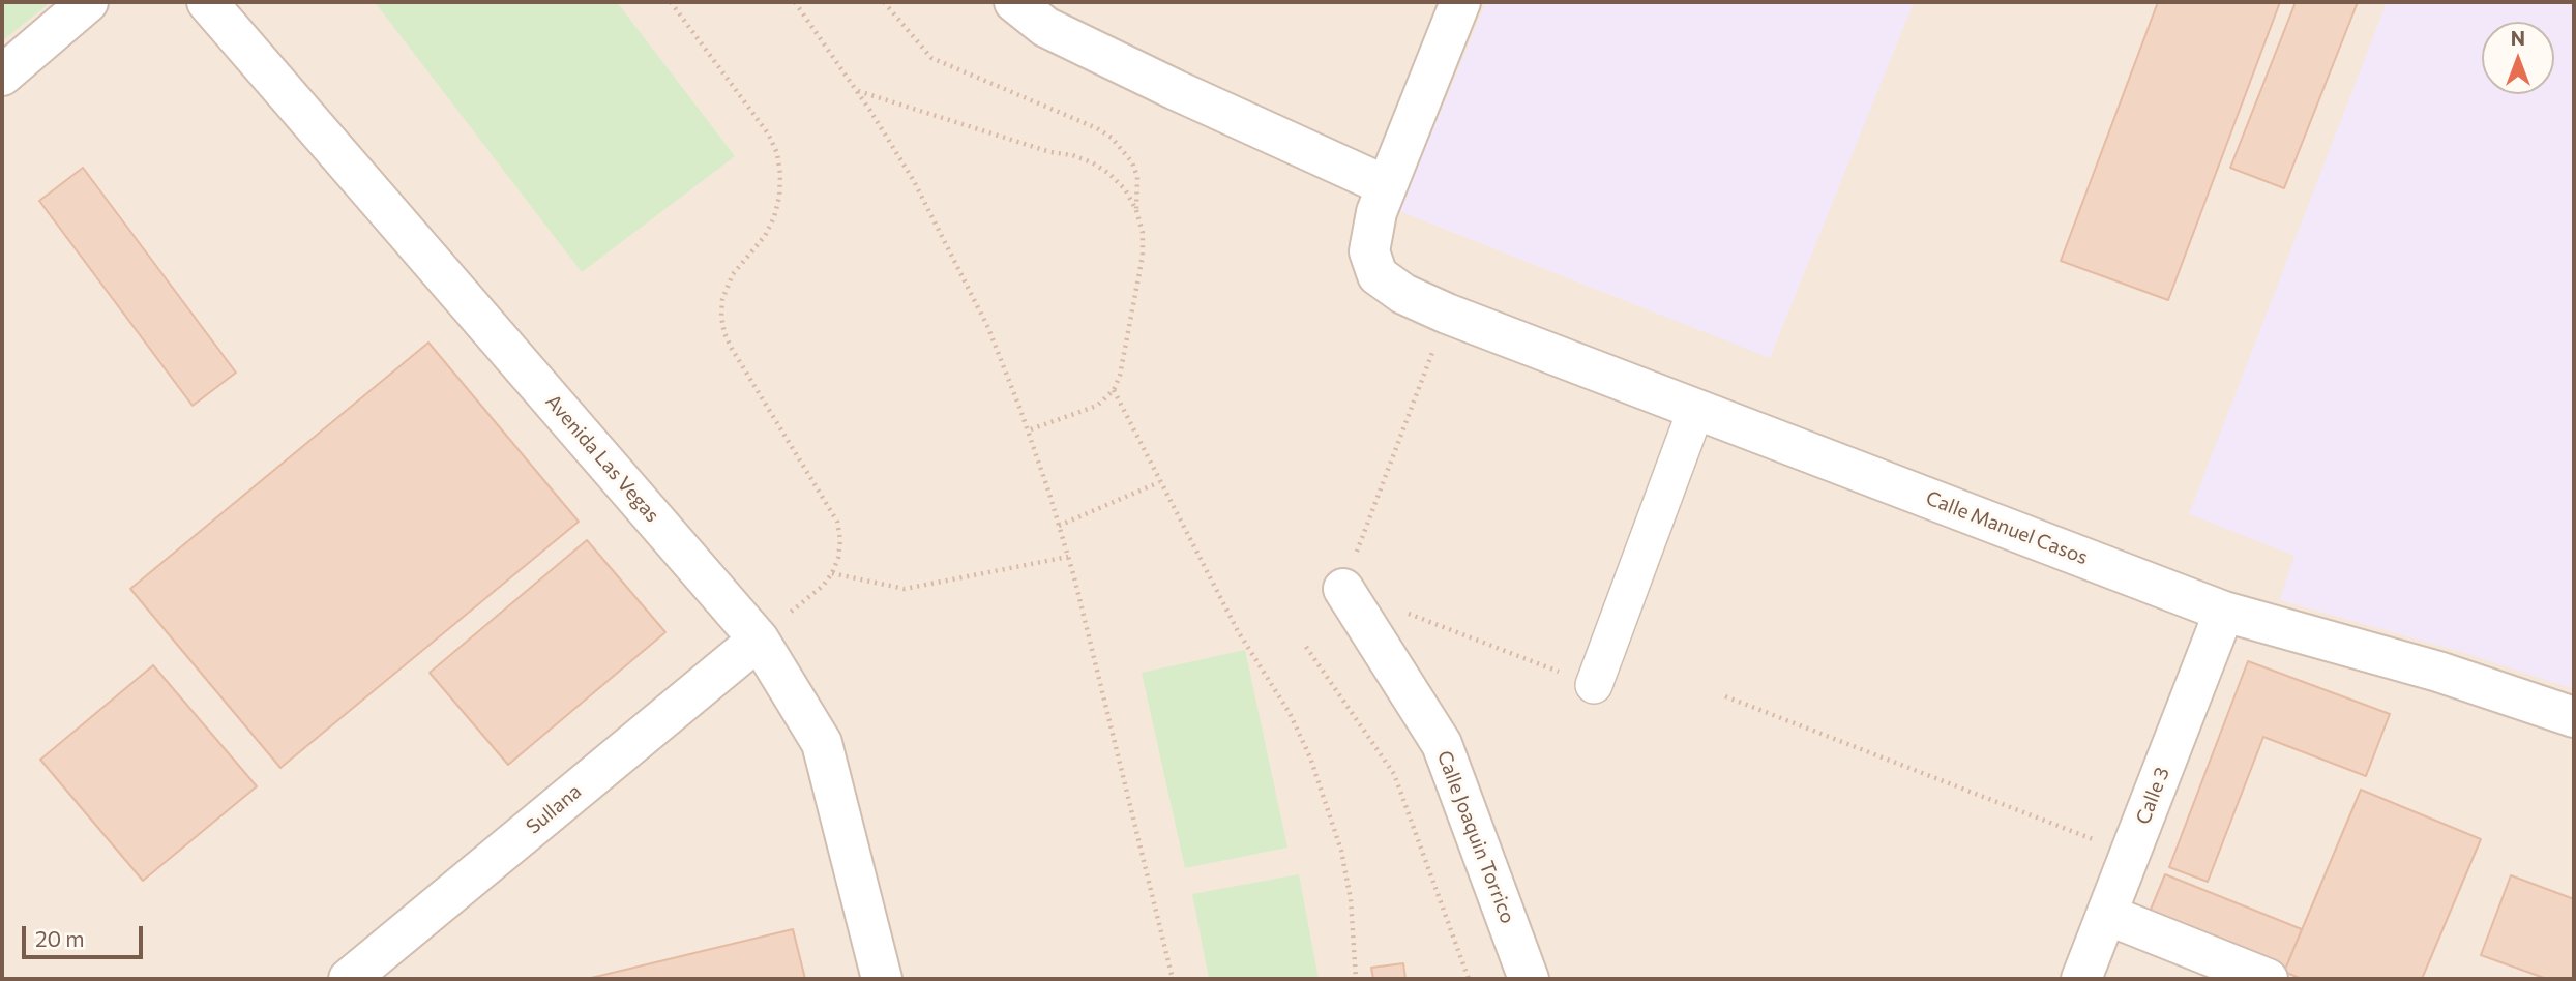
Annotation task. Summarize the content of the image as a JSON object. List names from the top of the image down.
{
  "streets": {
    "street": [
      "Avenida Las Vegas",
      "Calle Manuel Casos",
      "Calle 3",
      "Sullana",
      "Calle Joaquin Torrico"
    ]
  },
  "crossings": [
    ["Avenida Las Vegas", "Sullana"],
    ["Calle Manuel Casos", "Calle 3"]
  ],
  "scale_bar": "20 m",
  "north": "top"
}
